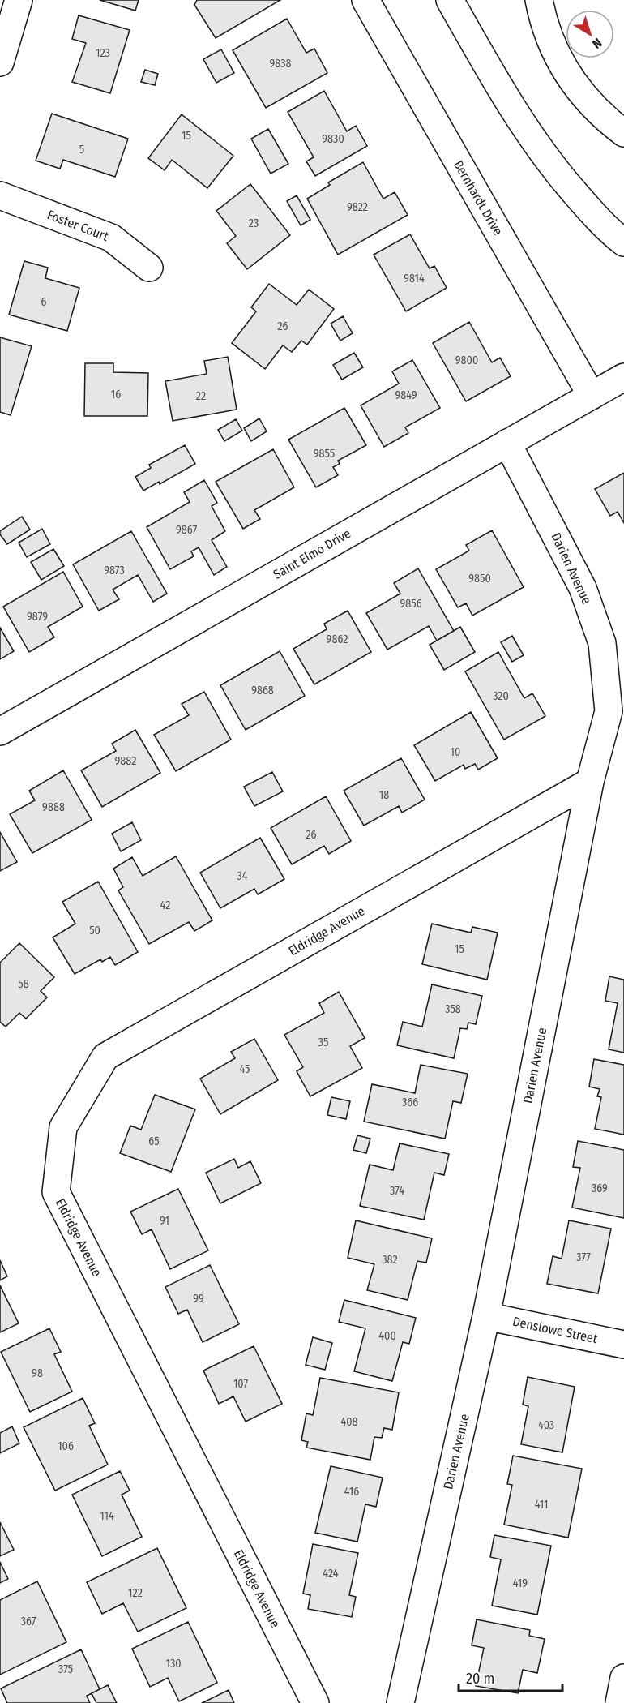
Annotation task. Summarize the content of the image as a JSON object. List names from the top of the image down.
{
  "streets": {
    "main road": [
      "Bernhardt Drive",
      "Foster Court",
      "Saint Elmo Drive",
      "Darien Avenue",
      "Eldridge Avenue",
      "Denslowe Street"
    ]
  },
  "crossings": [
    ["Bernhardt Drive", "Saint Elmo Drive"],
    ["Saint Elmo Drive", "Darien Avenue"],
    ["Darien Avenue", "Eldridge Avenue"],
    ["Darien Avenue", "Denslowe Street"]
  ],
  "house_numbers": [
    "123",
    "9838",
    "15",
    "9830",
    "5",
    "9822",
    "23",
    "9814",
    "6",
    "26",
    "9800",
    "16",
    "9849",
    "22",
    "9855",
    "9867",
    "9873",
    "9850",
    "9856",
    "9879",
    "9862",
    "9868",
    "320",
    "10",
    "9882",
    "18",
    "9888",
    "26",
    "34",
    "42",
    "50",
    "15",
    "58",
    "358",
    "35",
    "45",
    "366",
    "65",
    "369",
    "374",
    "91",
    "377",
    "382",
    "99",
    "400",
    "98",
    "107",
    "408",
    "403",
    "106",
    "416",
    "411",
    "114",
    "424",
    "419",
    "122",
    "367",
    "130",
    "375"
  ],
  "scale_bar": "20 m",
  "north": "bottom right"
}
